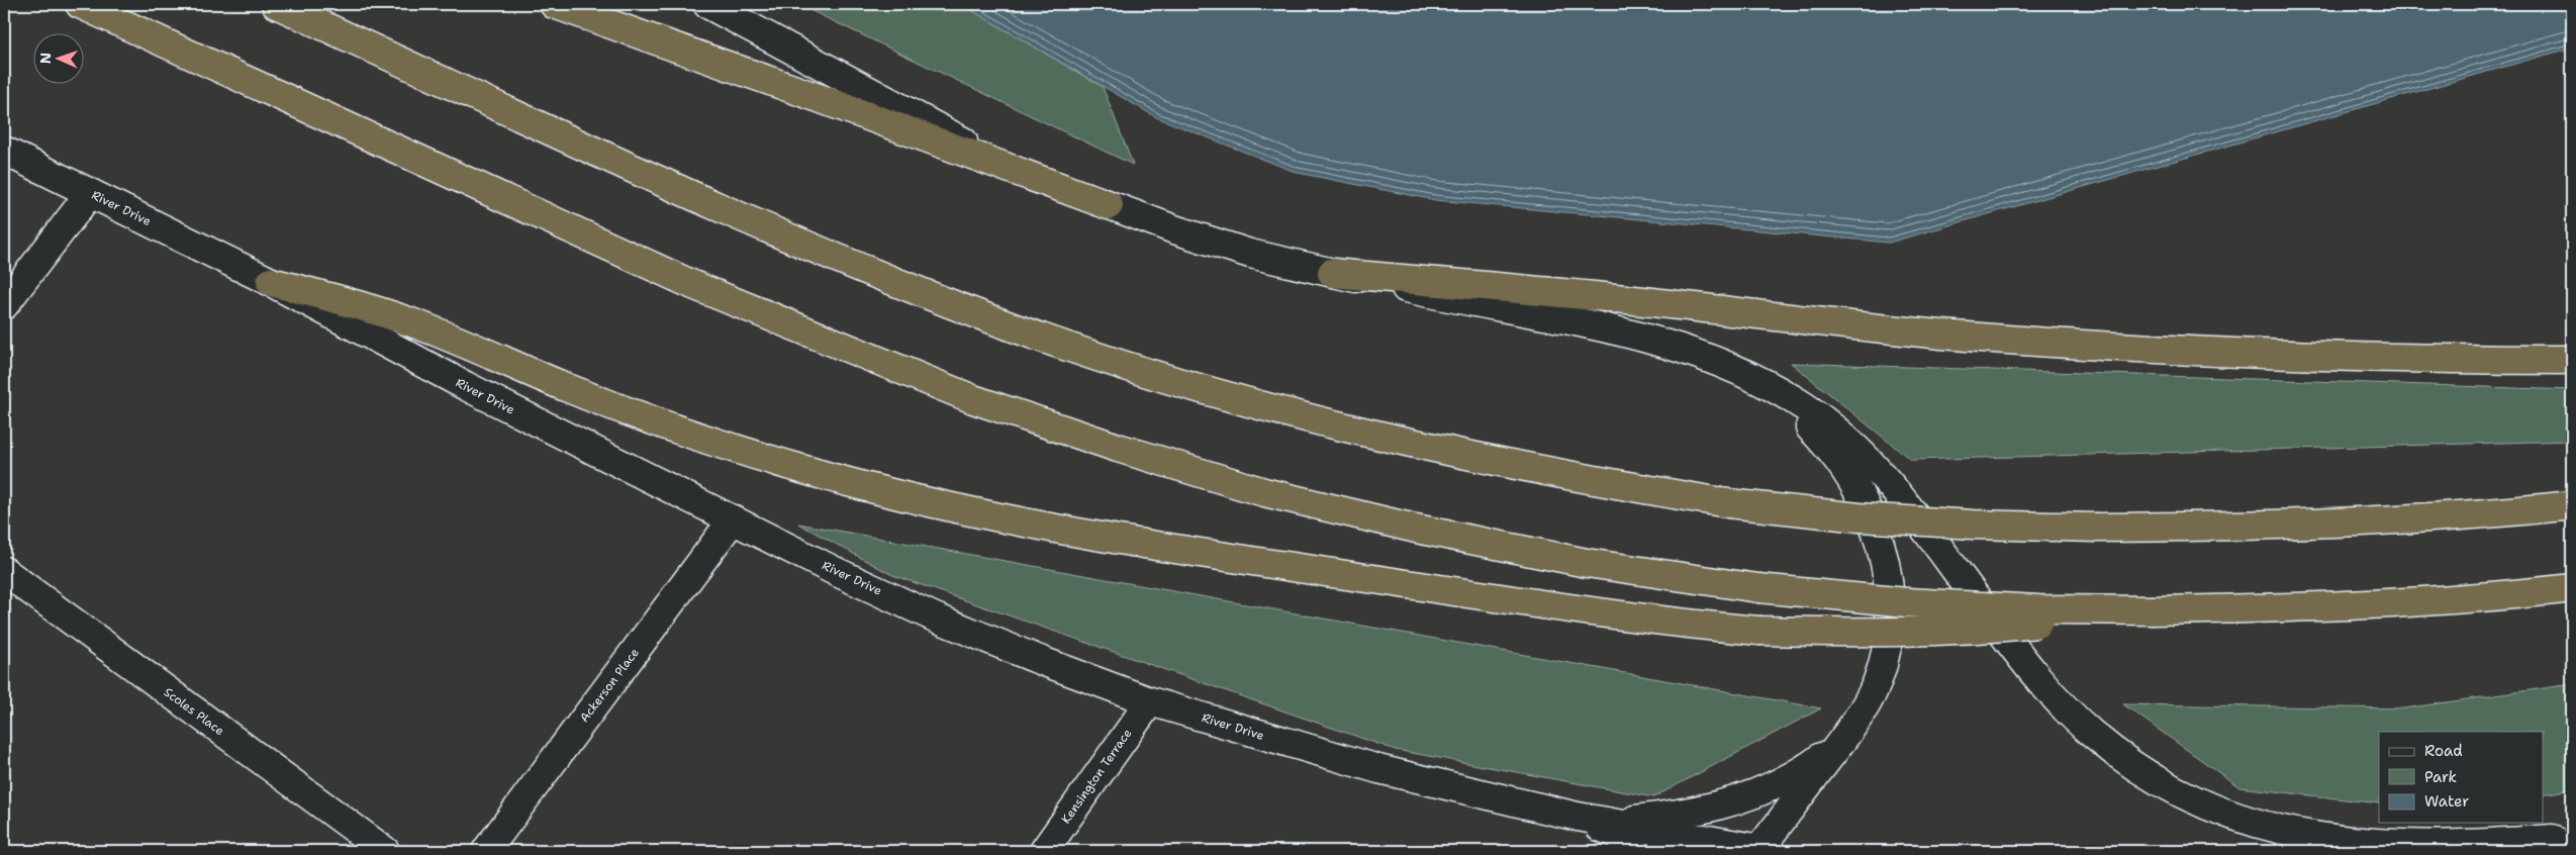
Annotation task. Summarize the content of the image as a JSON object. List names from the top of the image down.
{
  "streets": {
    "main road": [
      "River Drive",
      "Ackerson Place",
      "Scoles Place",
      "Kensington Terrace"
    ]
  },
  "crossings": [
    ["River Drive", "Ackerson Place"],
    ["River Drive", "Kensington Terrace"]
  ],
  "legend": ["Road", "Park", "Water"],
  "north": "left"
}
